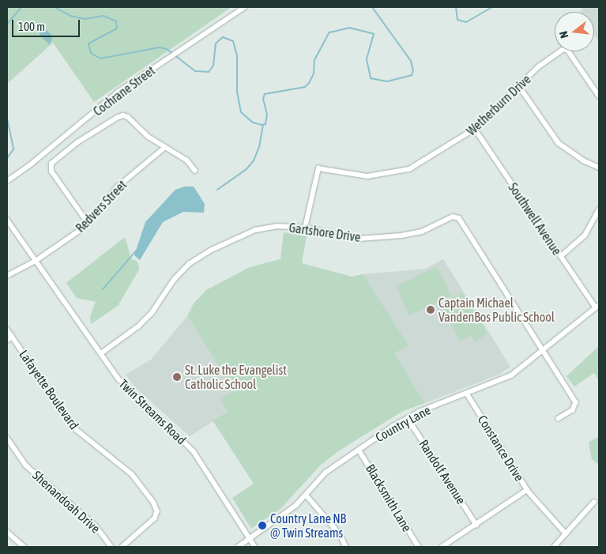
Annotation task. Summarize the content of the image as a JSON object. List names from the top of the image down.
{
  "streets": {
    "street": [
      "Cochrane Street",
      "Wetherburn Drive",
      "Redvers Street",
      "Southwell Avenue",
      "Gartshore Drive",
      "Lafayette Boulevard",
      "Twin Streams Road",
      "Country Lane",
      "Constance Drive",
      "Randolf Avenue",
      "Blacksmith Lane",
      "Shenandoah Drive"
    ]
  },
  "crossings": [
    ["Wetherburn Drive", "Southwell Avenue"],
    ["Wetherburn Drive", "Gartshore Drive"],
    ["Redvers Street", "Twin Streams Road"],
    ["Southwell Avenue", "Country Lane"],
    ["Gartshore Drive", "Twin Streams Road"],
    ["Gartshore Drive", "Country Lane"],
    ["Twin Streams Road", "Country Lane"],
    ["Country Lane", "Constance Drive"],
    ["Country Lane", "Randolf Avenue"],
    ["Country Lane", "Blacksmith Lane"],
    ["Constance Drive", "Randolf Avenue"]
  ],
  "places": ["Captain Michael VandenBos Public School", "St. Luke the Evangelist Catholic School", "Country Lane NB @ Twin Streams"],
  "scale_bar": "100 m",
  "north": "left"
}
